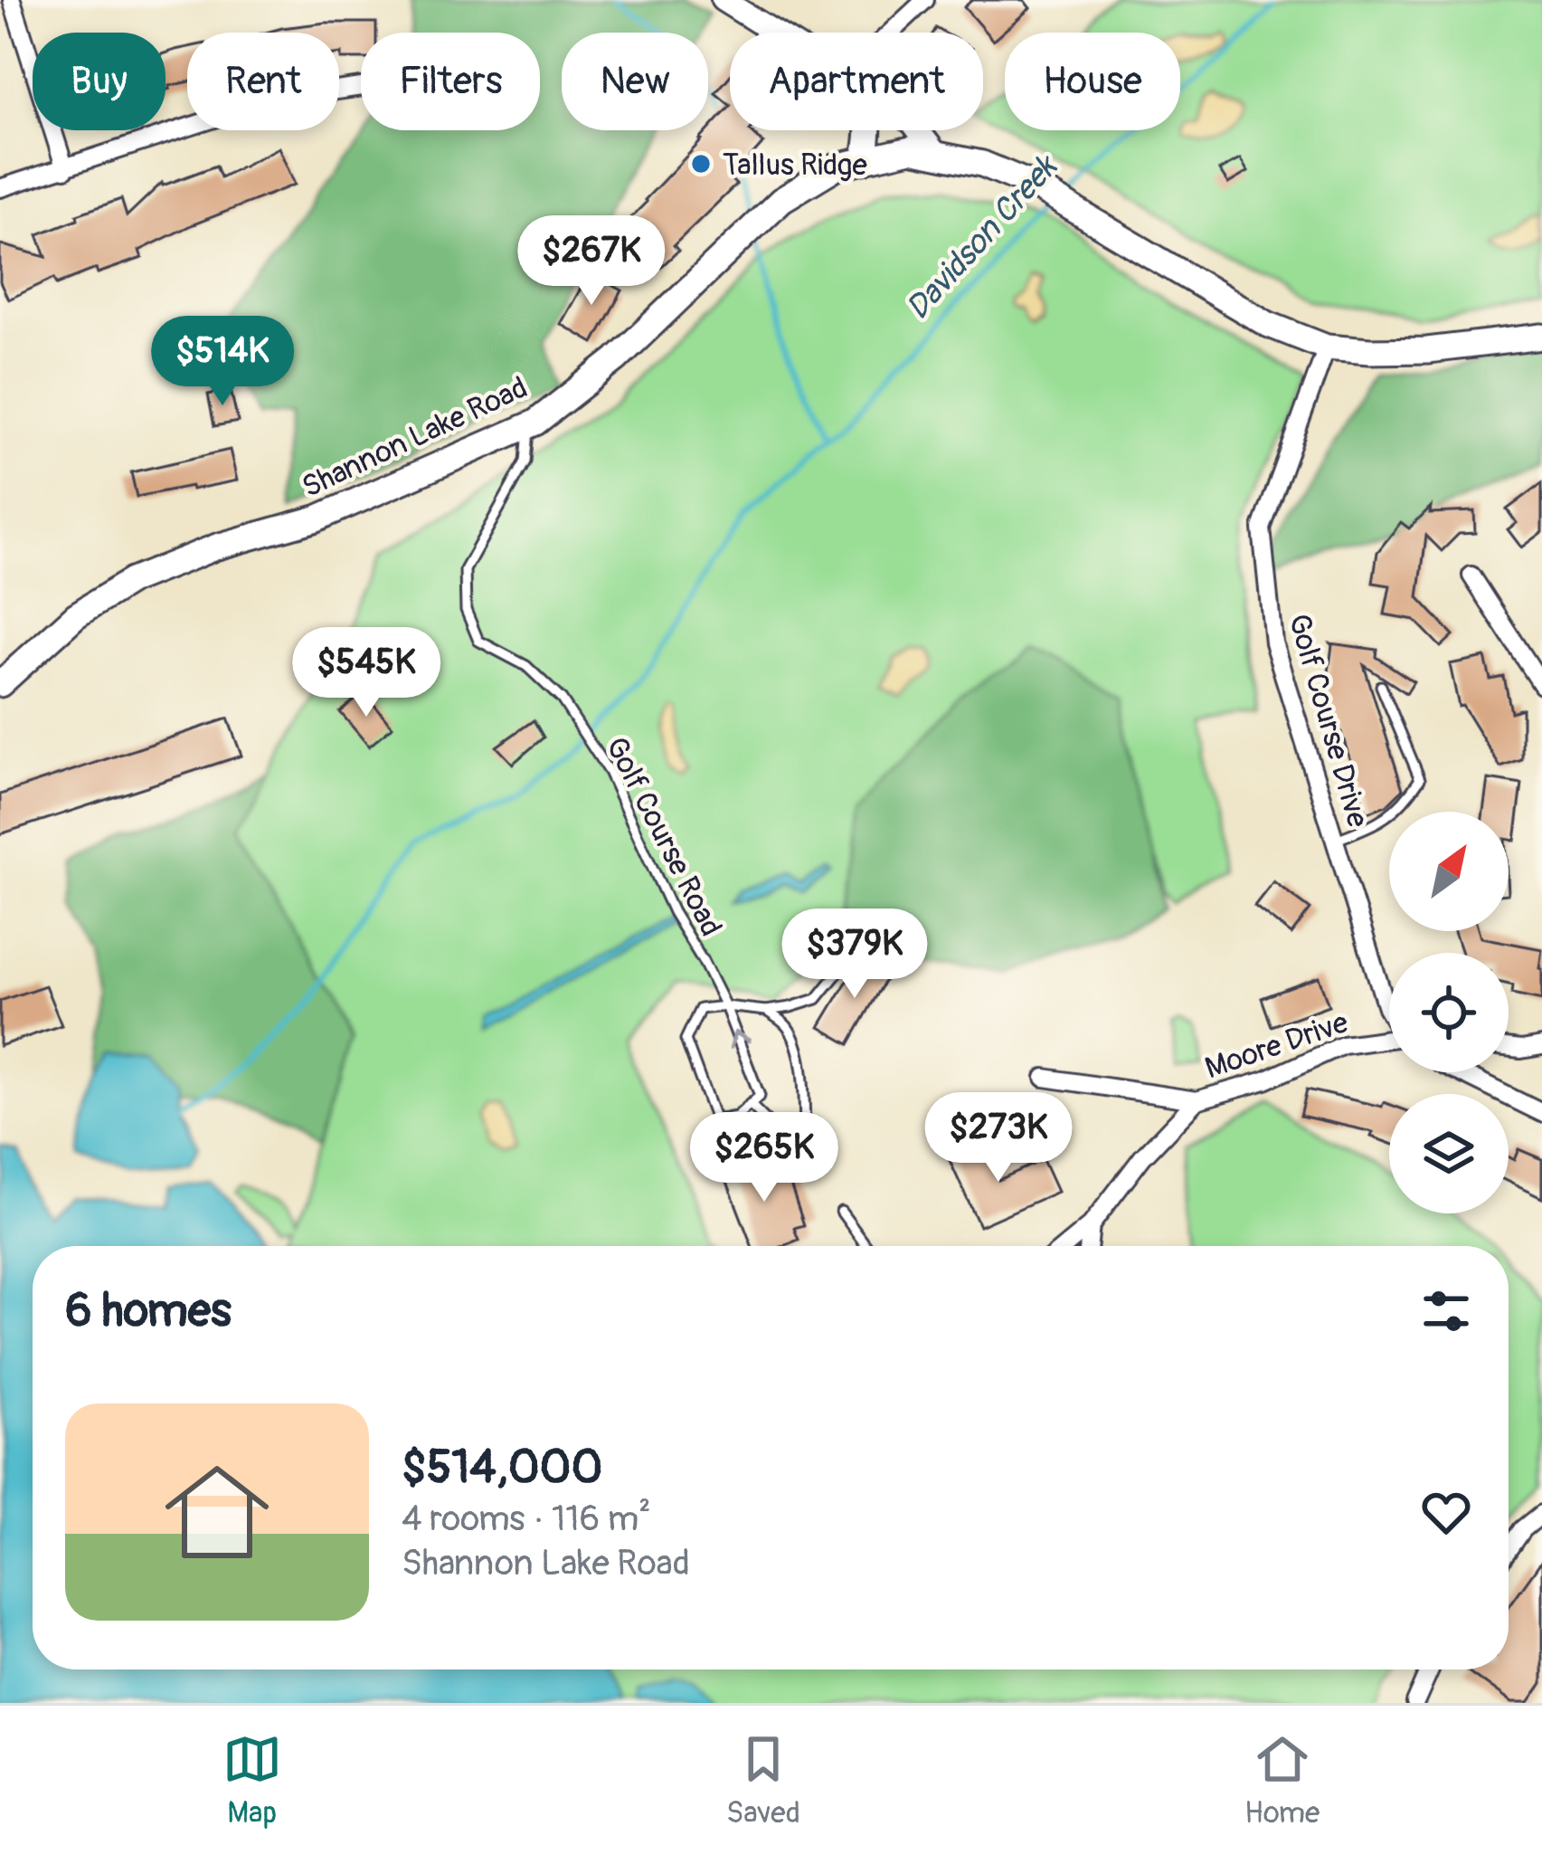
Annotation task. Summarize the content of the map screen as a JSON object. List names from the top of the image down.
{
  "streets": {
    "main road": ["Shannon Lake Road"],
    "street": ["Golf Course Drive", "Moore Drive"],
    "lane": ["Golf Course Road"]
  },
  "crossings": [
    ["Shannon Lake Road", "Golf Course Drive"],
    ["Shannon Lake Road", "Golf Course Road"]
  ],
  "water": ["Davidson Creek"],
  "places": ["Tallus Ridge"],
  "north": "top right",
  "page": {
    "chip": [
      "Buy",
      "Rent",
      "Filters",
      "New",
      "Apartment",
      "House"
    ],
    "price": [
      "$267K",
      "$514K",
      "$545K",
      "$379K",
      "$273K",
      "$265K"
    ],
    "heading": "6 homes",
    "list": [
      {
        "name": "$514,000",
        "note": "4 rooms · 116 m² · Shannon Lake Road"
      }
    ],
    "tabs": ["Map", "Saved", "Home"]
  }
}
